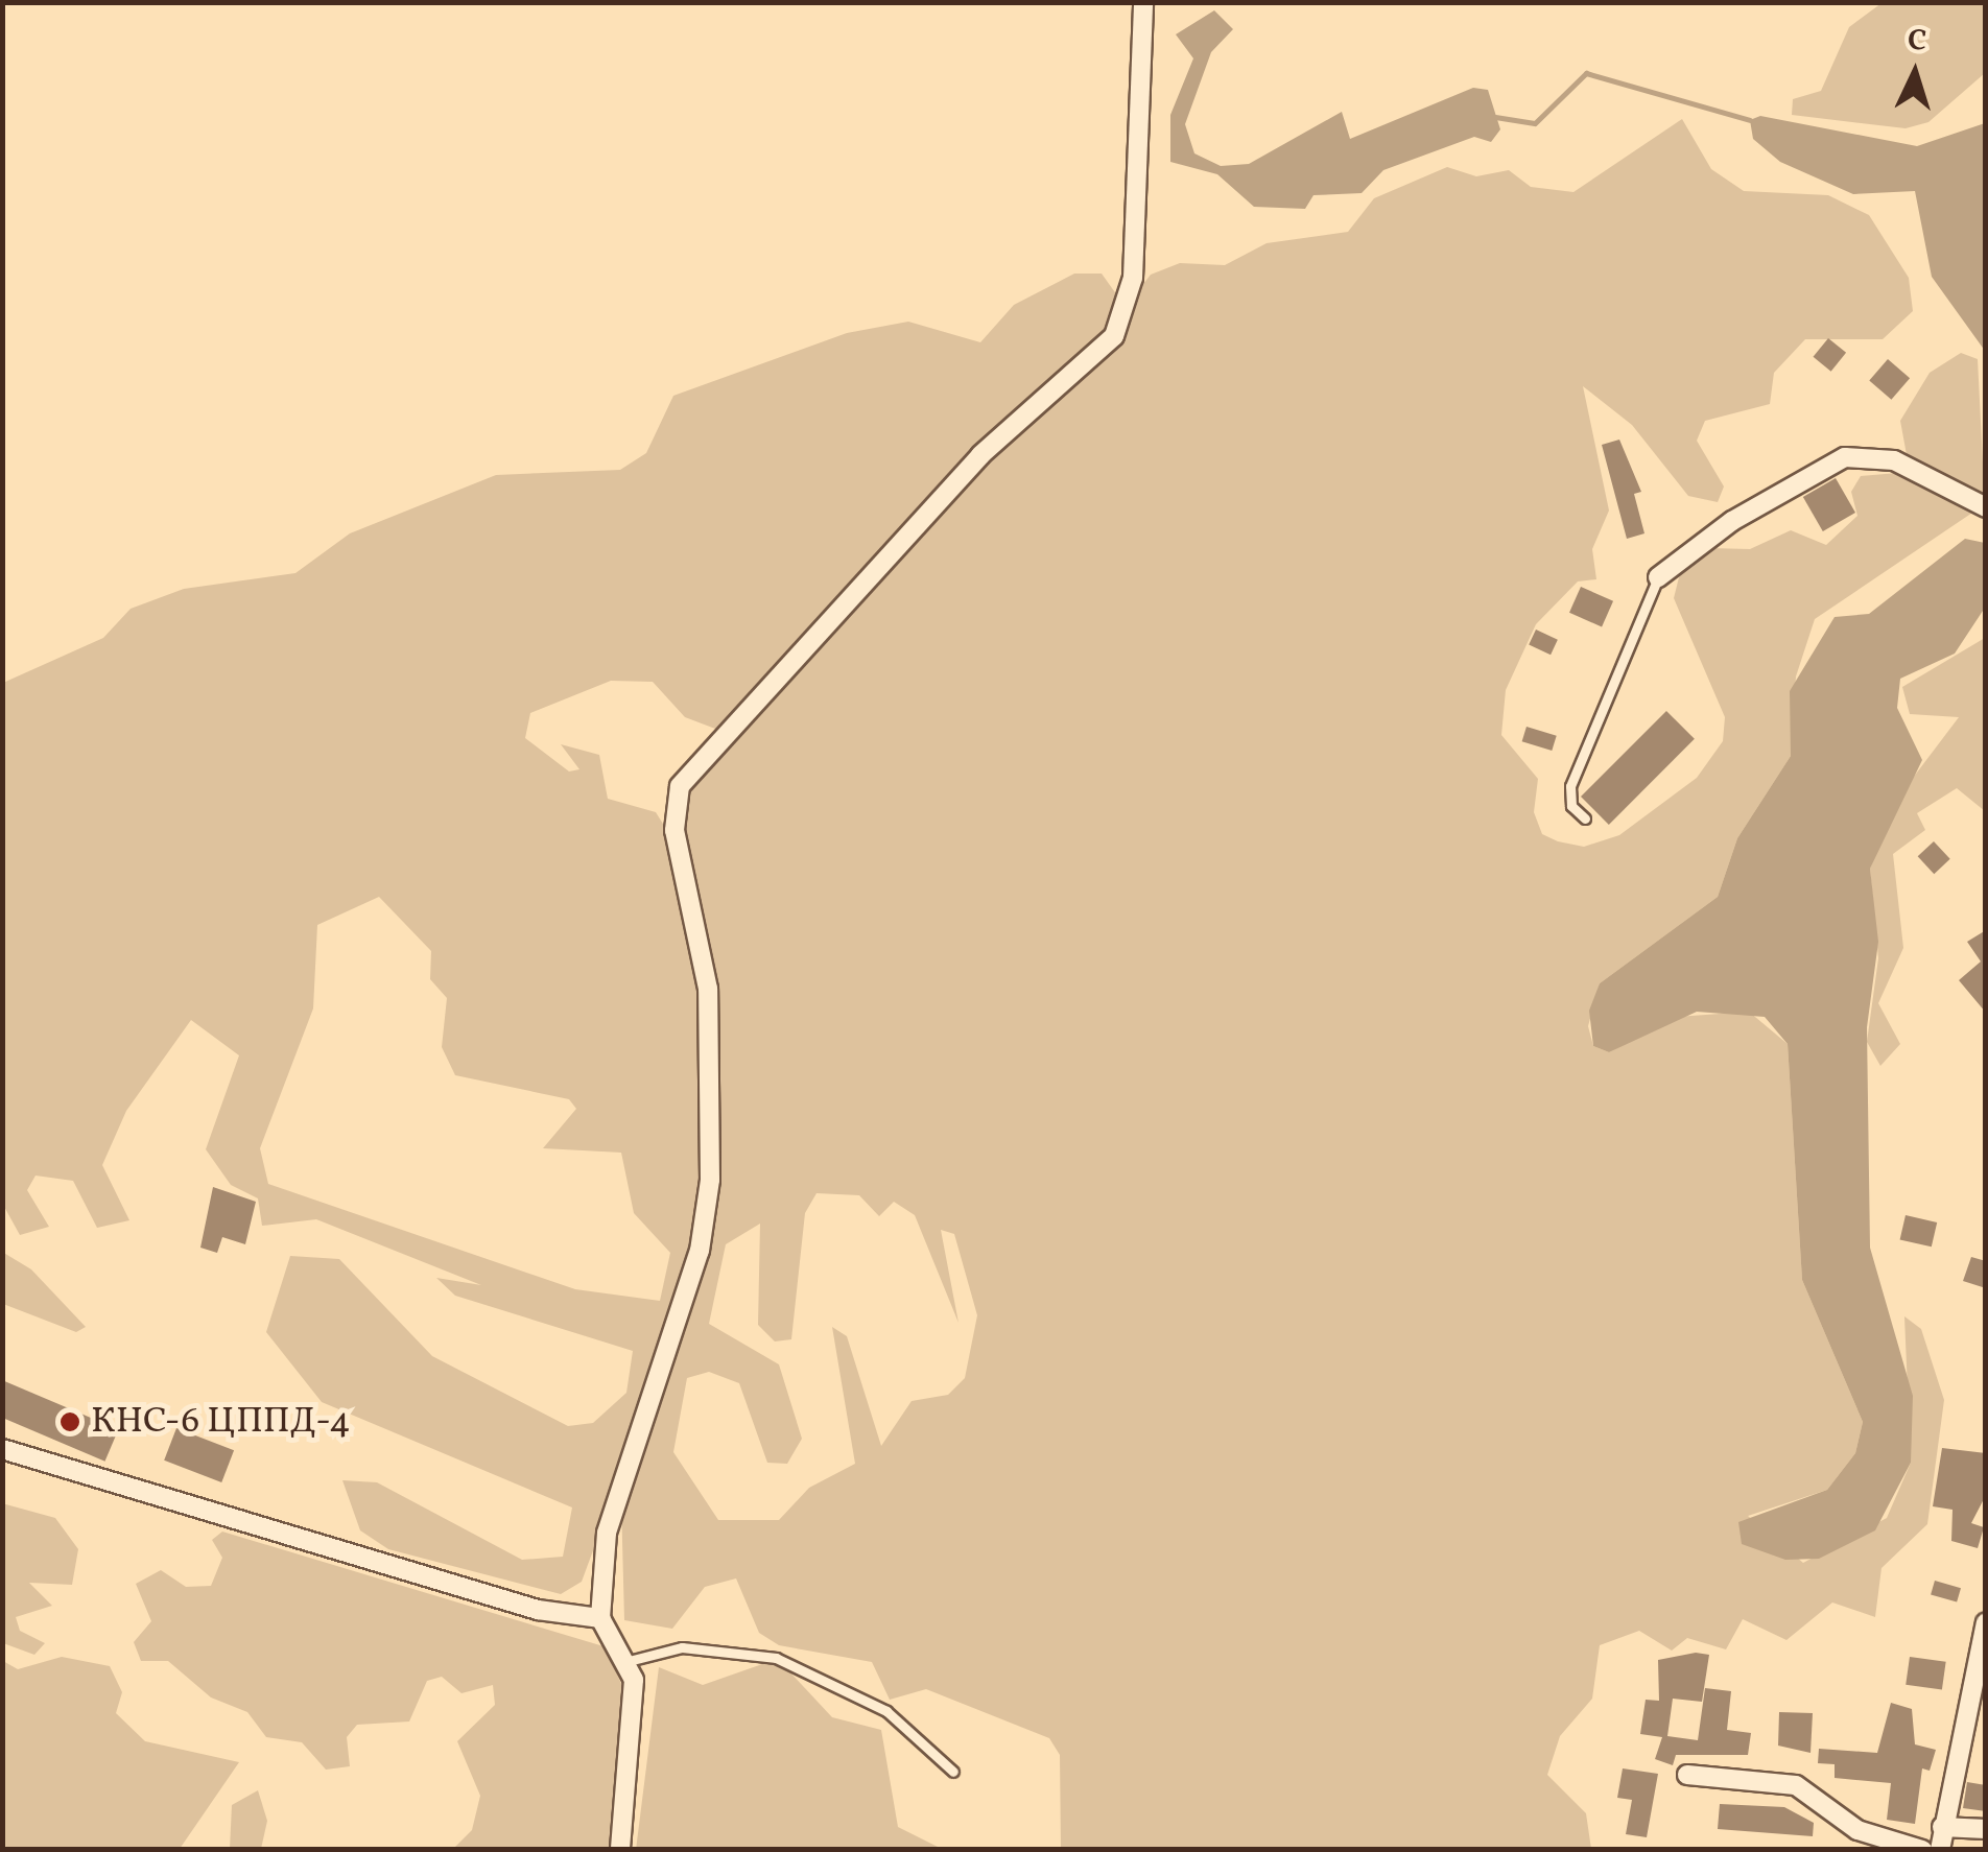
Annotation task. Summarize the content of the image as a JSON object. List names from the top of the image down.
{
  "places": ["КНС-6 ЦППД-4"],
  "north": "top"
}
